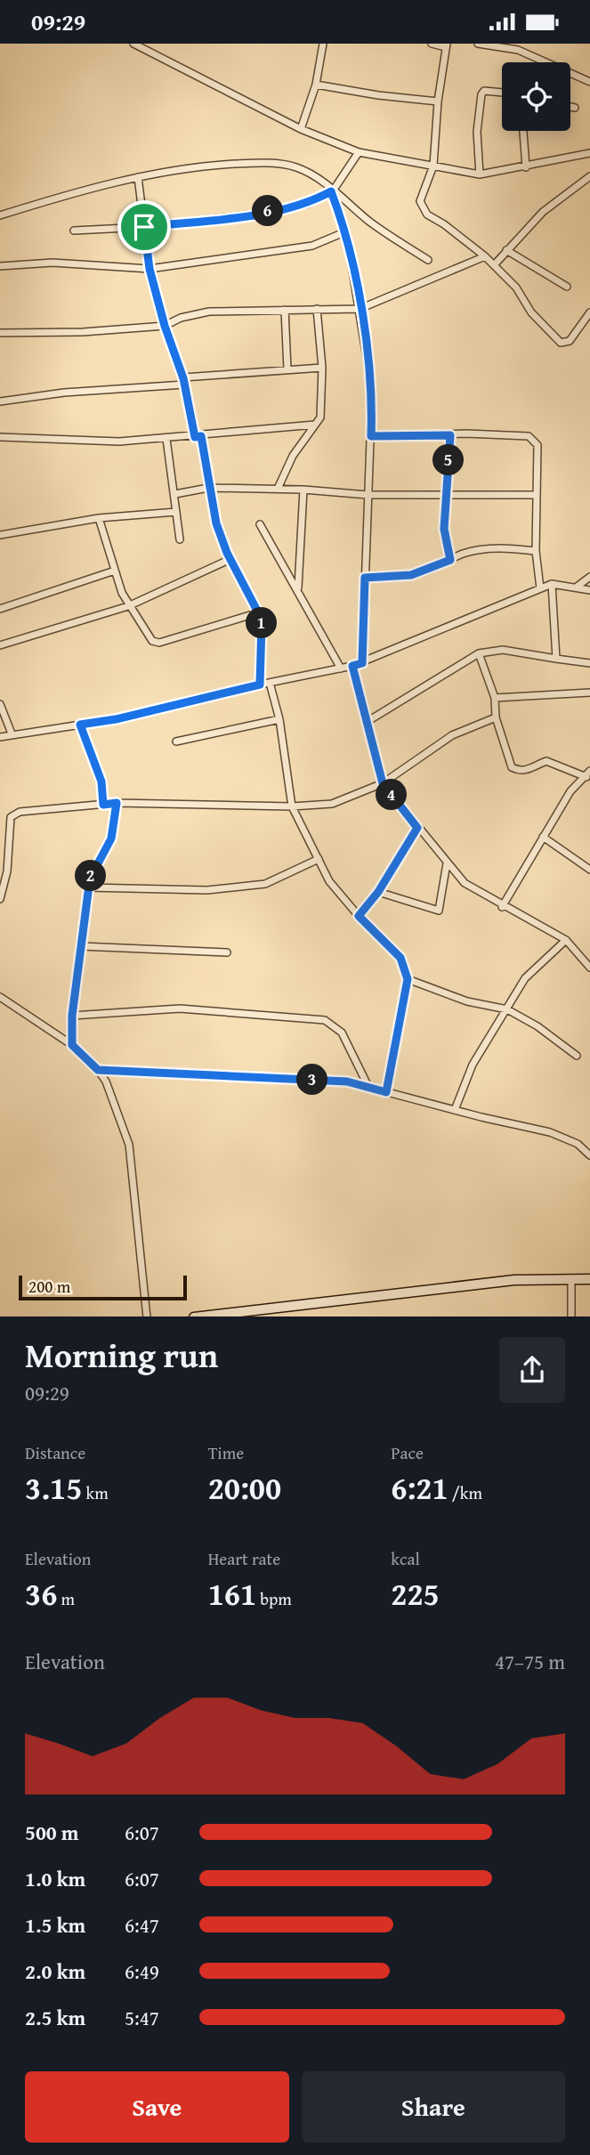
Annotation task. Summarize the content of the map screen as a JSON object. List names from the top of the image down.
{
  "scale_bar": "200 m",
  "page": {
    "status": "09:29",
    "pins": [
      "6",
      "5",
      "1",
      "4",
      "2",
      "3"
    ],
    "scale": "200 m",
    "heading": ["Morning run", "09:29"],
    "stats": [
      ["Distance", "3.15 km"],
      ["Time", "20:00"],
      ["Pace", "6:21 /km"],
      ["Elevation", "36 m"],
      ["Heart rate", "161 bpm"],
      ["kcal", "225"]
    ],
    "chart": ["Elevation", "47–75 m"],
    "list": [
      {
        "name": "500 m",
        "note": "6:07"
      },
      {
        "name": "1.0 km",
        "note": "6:07"
      },
      {
        "name": "1.5 km",
        "note": "6:47"
      },
      {
        "name": "2.0 km",
        "note": "6:49"
      },
      {
        "name": "2.5 km",
        "note": "5:47"
      }
    ],
    "buttons": ["Save", "Share"]
  }
}
